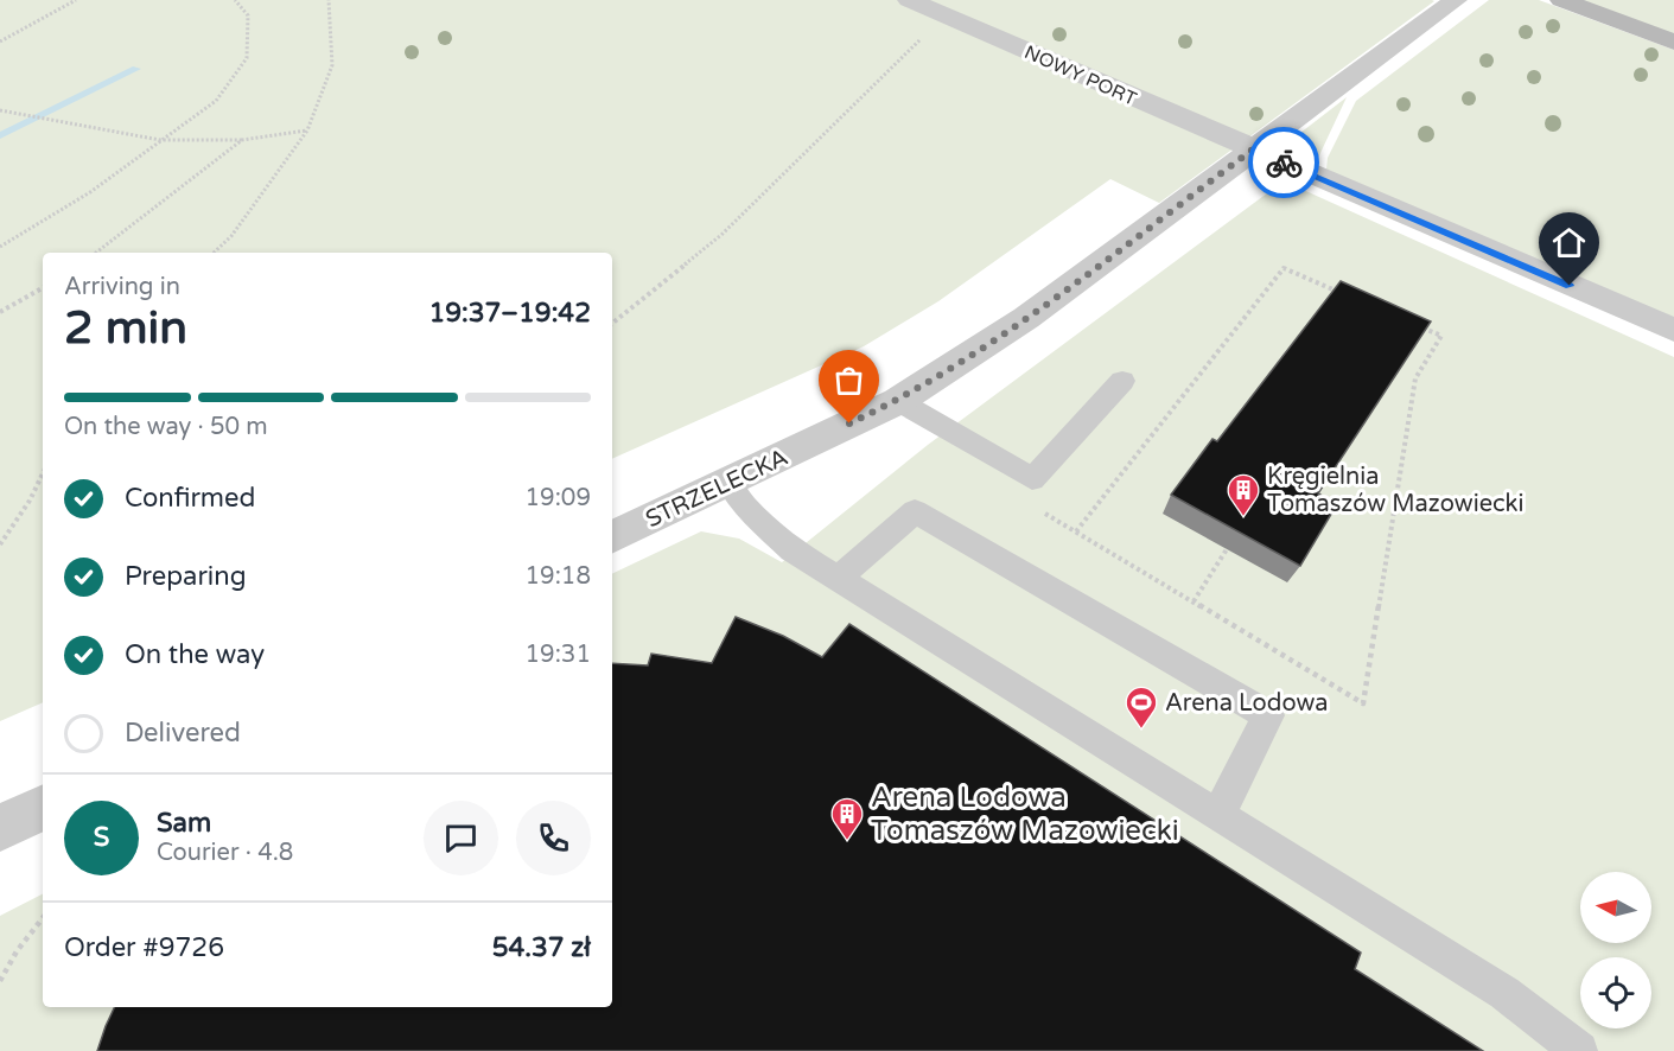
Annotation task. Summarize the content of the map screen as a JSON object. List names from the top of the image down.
{
  "streets": {
    "street": ["NOWY PORT", "STRZELECKA"]
  },
  "crossings": [
    ["NOWY PORT", "STRZELECKA"]
  ],
  "places": {
    "building": ["Kręgielnia Tomaszów Mazowiecki", "Arena Lodowa Tomaszów Mazowiecki"],
    "sports": ["Arena Lodowa"]
  },
  "north": "left",
  "page": {
    "heading": ["2 min", "Arriving in", "19:37–19:42"],
    "panel": [
      "Sam",
      "Courier · 4.8",
      "Order #9726",
      "54.37 zł"
    ],
    "bar": "On the way · 50 m",
    "list": [
      ["Confirmed", "19:09"],
      ["Preparing", "19:18"],
      ["On the way", "19:31"],
      "Delivered"
    ],
    "round": "S"
  }
}
